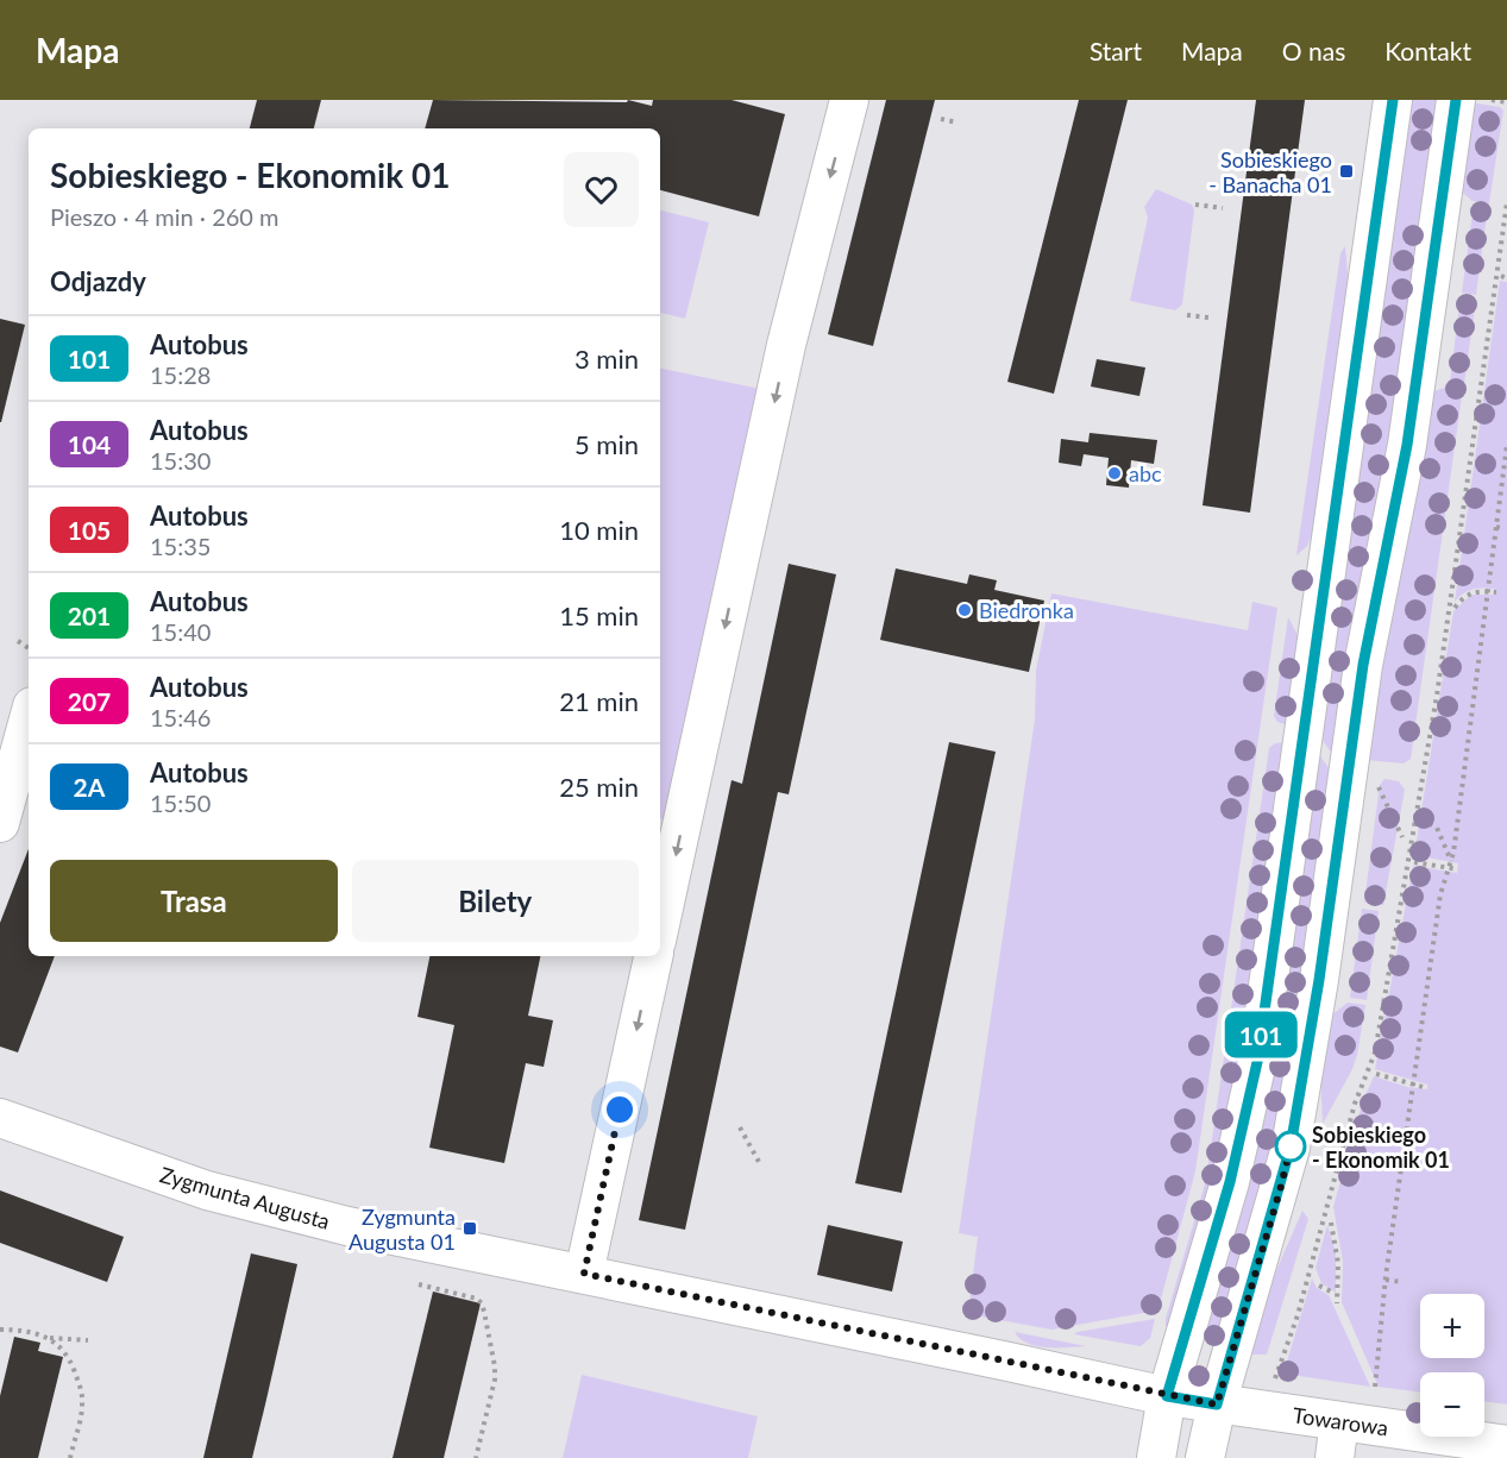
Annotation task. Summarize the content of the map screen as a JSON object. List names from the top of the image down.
{
  "streets": {
    "street": ["Zygmunta Augusta", "Towarowa"]
  },
  "crossings": [
    ["Zygmunta Augusta", "Towarowa"]
  ],
  "places": {
    "transit": ["Sobieskiego - Banacha 01", "Zygmunta Augusta 01"],
    "other": ["abc", "Biedronka", "Sobieskiego - Ekonomik 01"]
  },
  "lines": ["bus line 101"],
  "page": {
    "header": "Mapa",
    "nav": [
      "Start",
      "Mapa",
      "O nas",
      "Kontakt"
    ],
    "on_map": "101",
    "heading": [
      ["Sobieskiego - Ekonomik 01", "Pieszo · 4 min · 260 m"],
      "Odjazdy"
    ],
    "list": [
      {
        "mark": "101",
        "name": "Autobus",
        "note": "15:28",
        "value": "3 min"
      },
      {
        "mark": "104",
        "name": "Autobus",
        "note": "15:30",
        "value": "5 min"
      },
      {
        "mark": "105",
        "name": "Autobus",
        "note": "15:35",
        "value": "10 min"
      },
      {
        "mark": "201",
        "name": "Autobus",
        "note": "15:40",
        "value": "15 min"
      },
      {
        "mark": "207",
        "name": "Autobus",
        "note": "15:46",
        "value": "21 min"
      },
      {
        "mark": "2A",
        "name": "Autobus",
        "note": "15:50",
        "value": "25 min"
      }
    ],
    "buttons": ["Trasa", "Bilety"],
    "map_buttons": ["+", "−"]
  }
}
